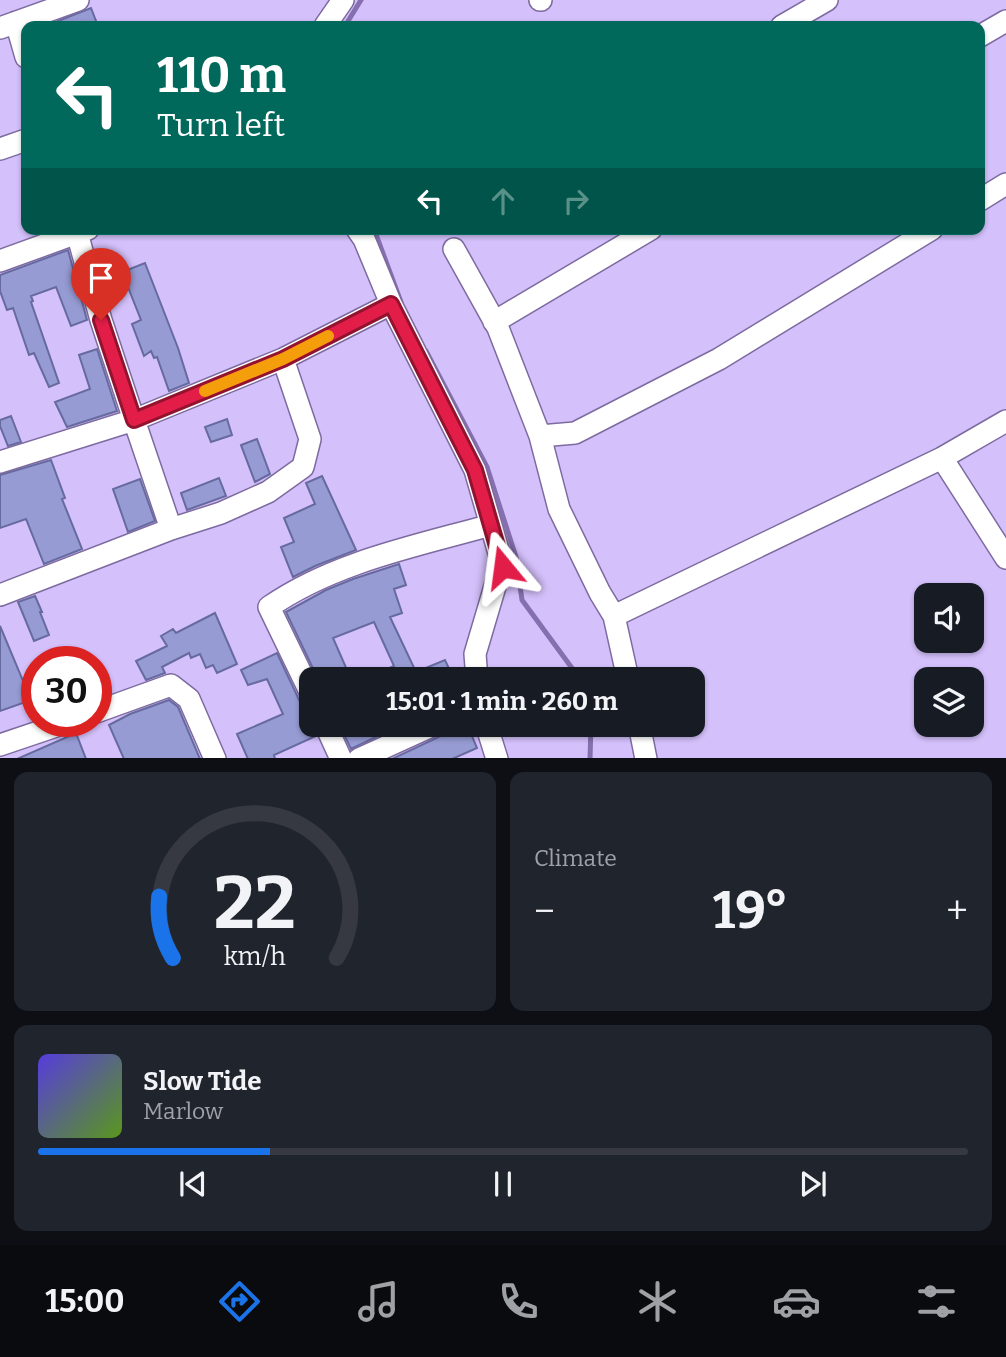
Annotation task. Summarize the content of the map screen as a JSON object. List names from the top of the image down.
{
  "page": {
    "turn": ["110 m", "Turn left"],
    "limit": "30",
    "trip": "15:01 · 1 min · 260 m",
    "tile": "Climate",
    "heat": ["−", "19°", "+"],
    "song": ["Slow Tide", "Marlow"],
    "tabs": "15:00",
    "gauge": ["22", "km/h"]
  }
}
